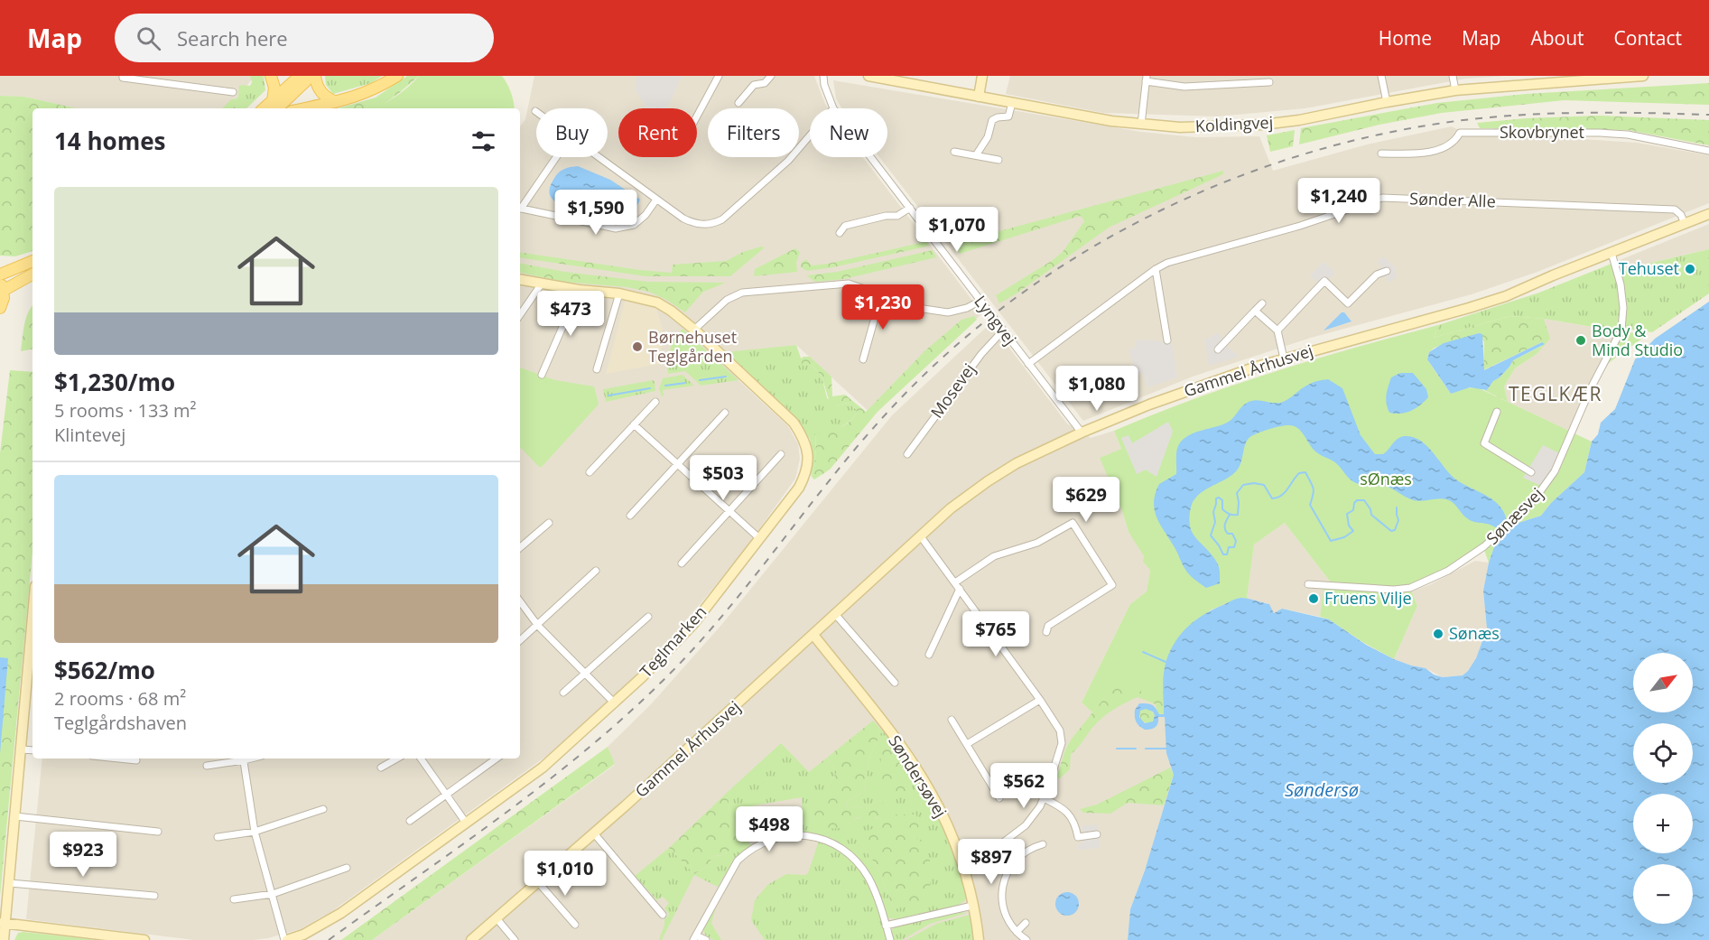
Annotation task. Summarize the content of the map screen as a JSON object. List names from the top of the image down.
{
  "streets": {
    "street": [
      "Koldingvej",
      "Skovbrynet",
      "Sønder Alle",
      "Lyngvej",
      "Gammel Århusvej",
      "Mosevej",
      "Sønæsvej",
      "Teglmarken",
      "Søndersøvej"
    ]
  },
  "crossings": [
    ["Sønder Alle", "Lyngvej"],
    ["Sønder Alle", "Gammel Århusvej"],
    ["Lyngvej", "Gammel Århusvej"],
    ["Lyngvej", "Mosevej"],
    ["Gammel Århusvej", "Sønæsvej"],
    ["Gammel Århusvej", "Søndersøvej"]
  ],
  "districts": ["TEGLKÆR"],
  "water": ["Søndersø"],
  "parks": ["sØnæs"],
  "places": [
    "Tehuset",
    "Body & Mind Studio",
    "Børnehuset Teglgården",
    "Fruens Vilje",
    "Sønæs"
  ],
  "north": "top right",
  "page": {
    "header": "Map",
    "search": "Search here",
    "nav": [
      "Home",
      "Map",
      "About",
      "Contact"
    ],
    "chip": [
      "Buy",
      "Rent",
      "Filters",
      "New"
    ],
    "heading": "14 homes",
    "list": [
      {
        "name": "$1,230/mo",
        "note": "5 rooms · 133 m² · Klintevej"
      },
      {
        "name": "$562/mo",
        "note": "2 rooms · 68 m² · Teglgårdshaven"
      }
    ],
    "price": [
      "$1,240",
      "$1,590",
      "$1,070",
      "$1,230",
      "$473",
      "$1,080",
      "$503",
      "$629",
      "$765",
      "$562",
      "$498",
      "$923",
      "$897",
      "$1,010"
    ],
    "map_buttons": ["+", "−"]
  }
}
